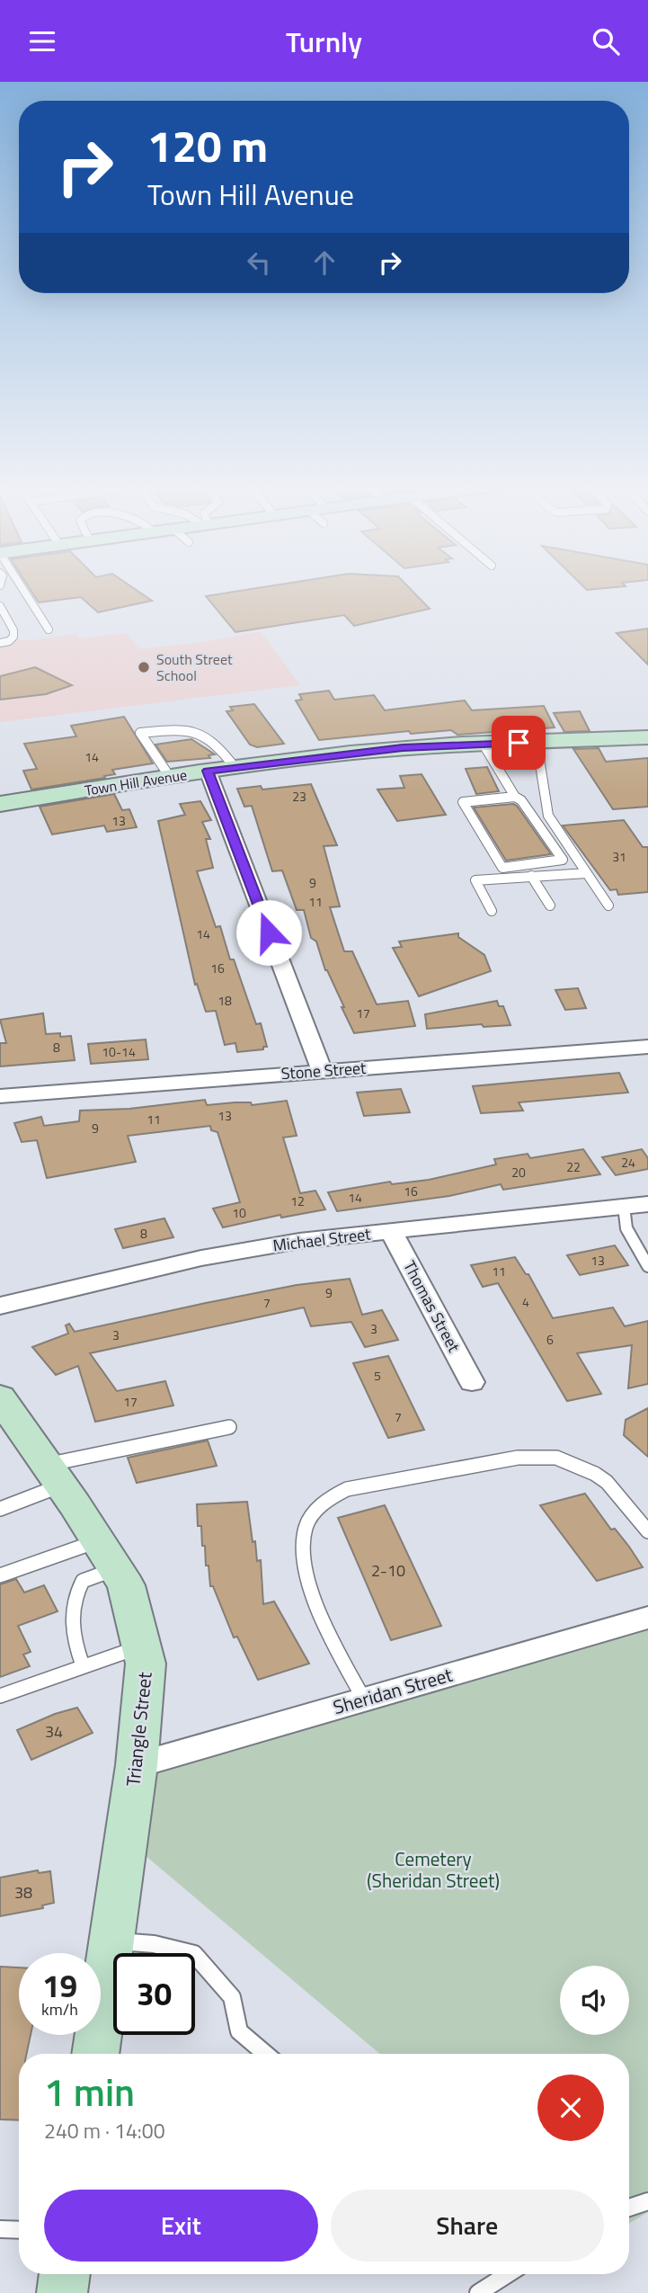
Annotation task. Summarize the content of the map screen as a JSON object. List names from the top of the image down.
{
  "streets": {
    "street": [
      "Town Hill Avenue",
      "Stone Street",
      "Michael Street",
      "Thomas Street",
      "Sheridan Street",
      "Triangle Street"
    ]
  },
  "crossings": [
    ["Michael Street", "Thomas Street"],
    ["Sheridan Street", "Triangle Street"]
  ],
  "parks": ["Cemetery (Sheridan Street)"],
  "places": ["South Street School"],
  "house_numbers": [
    "14",
    "23",
    "13",
    "31",
    "9",
    "11",
    "14",
    "16",
    "18",
    "17",
    "8",
    "10-14",
    "13",
    "11",
    "9",
    "24",
    "22",
    "20",
    "16",
    "14",
    "12",
    "10",
    "8",
    "13",
    "11",
    "9",
    "4",
    "7",
    "3",
    "3",
    "6",
    "5",
    "17",
    "7",
    "2-10",
    "34",
    "38"
  ],
  "page": {
    "header": "Turnly",
    "turn": ["120 m", "Town Hill Avenue"],
    "speed": "19 km/h",
    "limit": "30",
    "heading": ["1 min", "240 m · 14:00"],
    "buttons": ["Exit", "Share"]
  }
}
